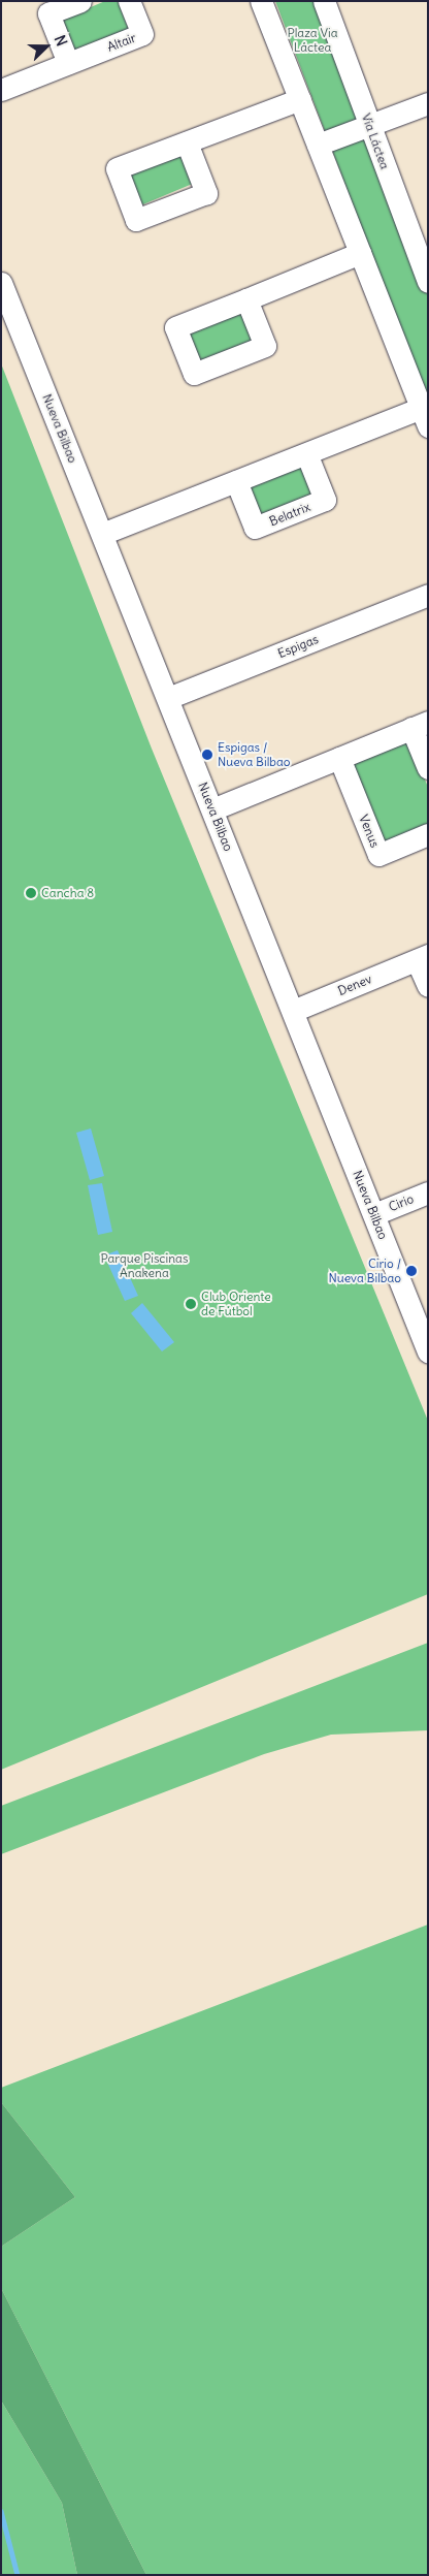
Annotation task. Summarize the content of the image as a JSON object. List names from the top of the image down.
{
  "streets": {
    "street": [
      "Altair",
      "Vía Láctea",
      "Nueva Bilbao",
      "Belatrix",
      "Espigas",
      "Venus",
      "Denev",
      "Cirio"
    ]
  },
  "crossings": [
    ["Nueva Bilbao", "Espigas"],
    ["Nueva Bilbao", "Denev"],
    ["Nueva Bilbao", "Cirio"]
  ],
  "parks": ["Plaza Via Láctea", "Parque Piscinas Anakena"],
  "places": [
    "Espigas / Nueva Bilbao",
    "Cancha 8",
    "Cirio / Nueva Bilbao",
    "Club Oriente de Fútbol"
  ],
  "north": "right"
}
